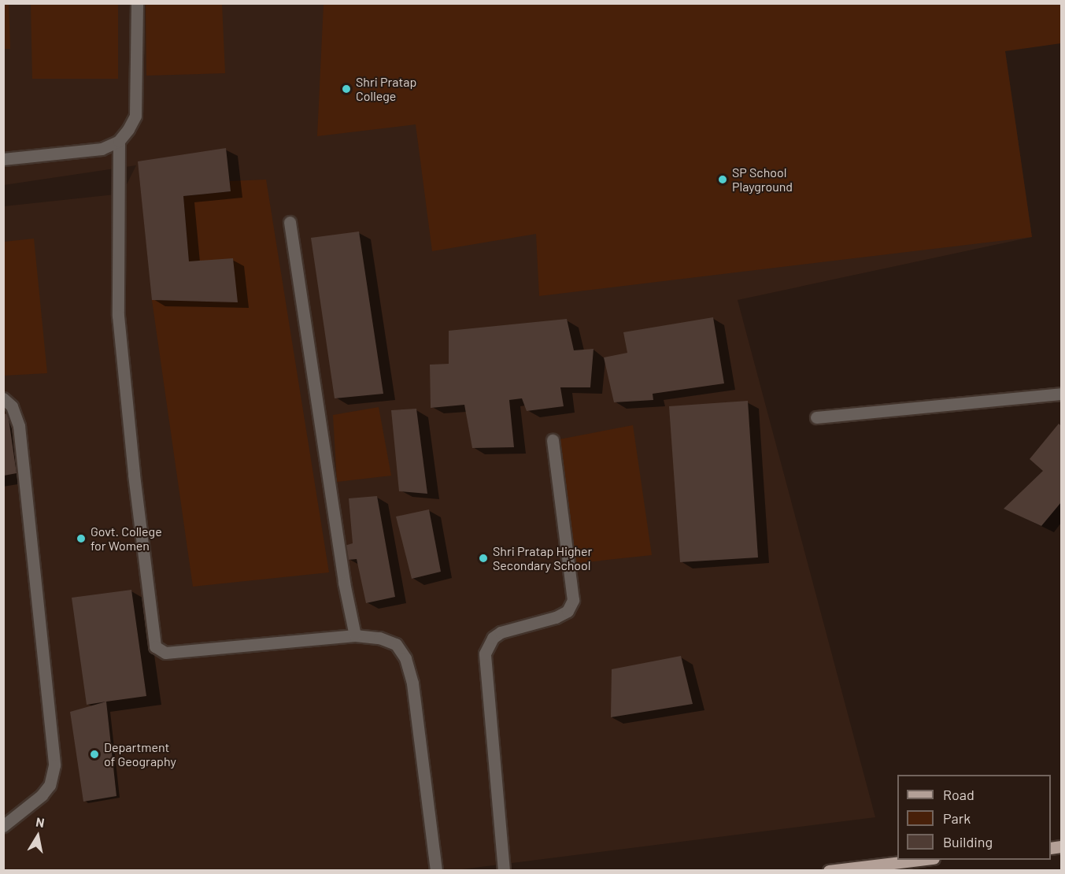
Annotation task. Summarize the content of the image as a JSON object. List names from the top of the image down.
{
  "places": [
    "Shri Pratap College",
    "SP School Playground",
    "Govt. College for Women",
    "Shri Pratap Higher Secondary School",
    "Department of Geography"
  ],
  "legend": ["Road", "Park", "Building"],
  "north": "top"
}
